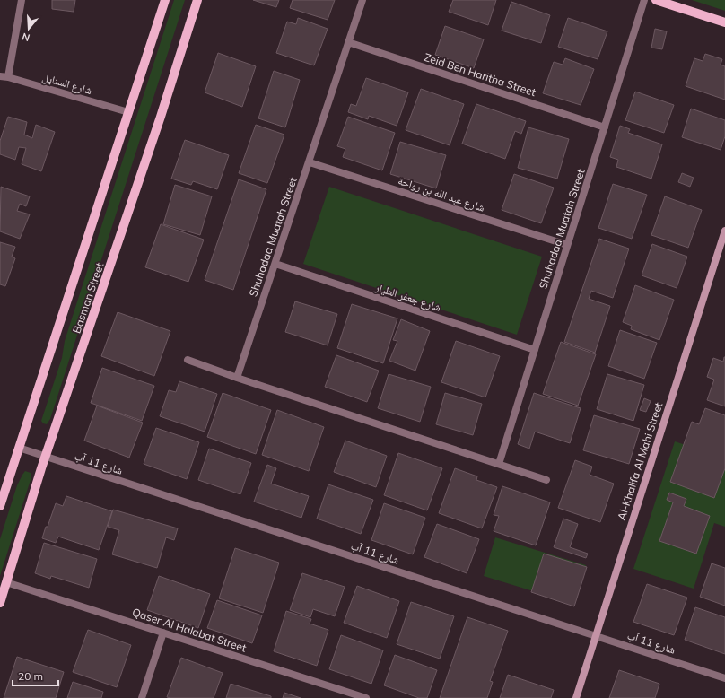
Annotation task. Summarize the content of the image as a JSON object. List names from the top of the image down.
{
  "streets": {
    "main road": ["Basman Street"],
    "street": [
      "Zeid Ben Haritha Street",
      "شارع السنايل",
      "شارع عبد الله بن رواحة",
      "Shuhadaa Muatah Street",
      "شارع جعفر الطيار",
      "Al-Khalifa Al Mahi Street",
      "شارع 11 آب",
      "Qaser Al Halabat Street"
    ]
  },
  "crossings": [
    ["Zeid Ben Haritha Street", "Shuhadaa Muatah Street"],
    ["شارع السنايل", "Basman Street"],
    ["شارع عبد الله بن رواحة", "Shuhadaa Muatah Street"],
    ["Shuhadaa Muatah Street", "شارع جعفر الطيار"],
    ["Basman Street", "شارع 11 آب"],
    ["Basman Street", "Qaser Al Halabat Street"],
    ["Al-Khalifa Al Mahi Street", "شارع 11 آب"]
  ],
  "scale_bar": "20 m",
  "north": "bottom"
}
